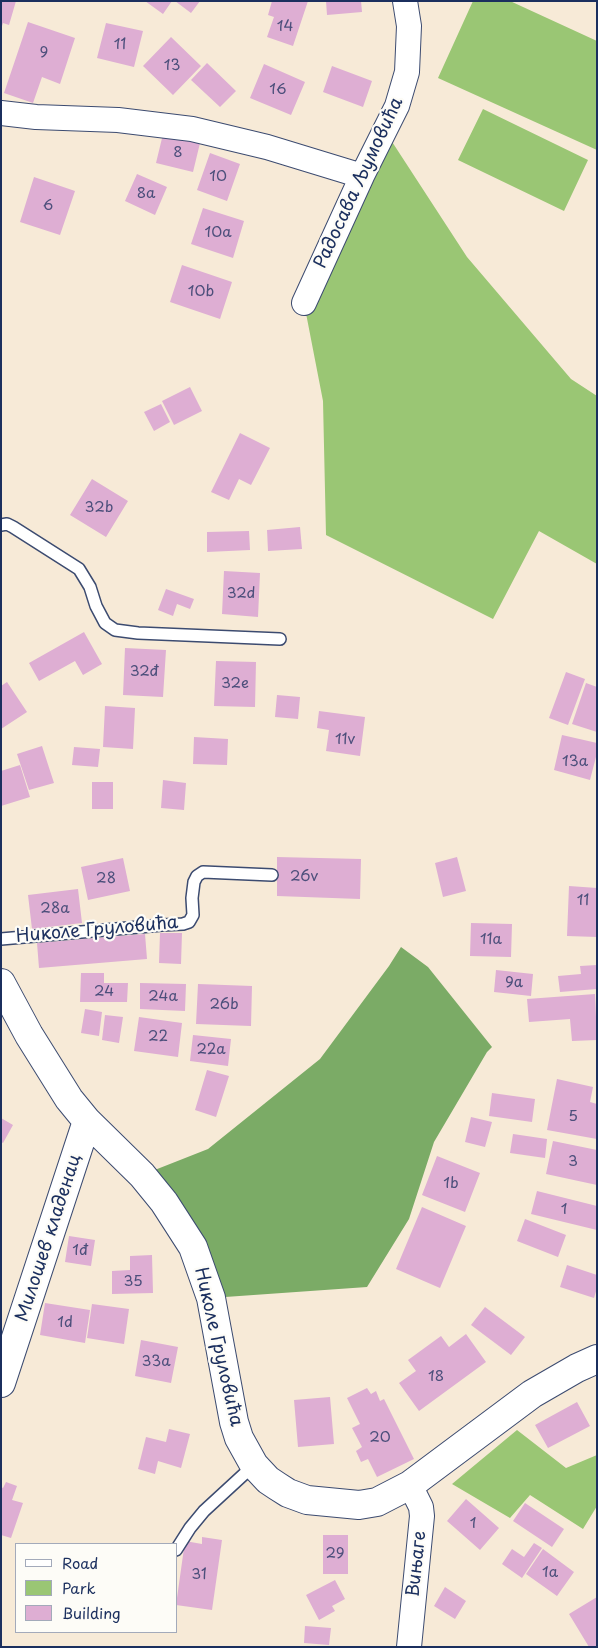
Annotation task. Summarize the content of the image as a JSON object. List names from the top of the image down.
{
  "streets": {
    "street": [
      "Радосава Љумовића",
      "Николе Груловића",
      "Милошев кладенац",
      "Вињаге"
    ]
  },
  "crossings": [
    ["Николе Груловића", "Милошев кладенац"],
    ["Николе Груловића", "Вињаге"]
  ],
  "house_numbers": [
    "14",
    "11",
    "9",
    "13",
    "16",
    "8",
    "10",
    "8a",
    "6",
    "10a",
    "10b",
    "32b",
    "32d",
    "32đ",
    "32e",
    "11v",
    "13a",
    "26v",
    "28",
    "11",
    "28a",
    "11a",
    "9a",
    "24",
    "24a",
    "26b",
    "22",
    "22a",
    "5",
    "3",
    "1b",
    "1",
    "1đ",
    "35",
    "1d",
    "33a",
    "18",
    "20",
    "1",
    "29",
    "1a",
    "31"
  ],
  "legend": ["Road", "Park", "Building"]
}
